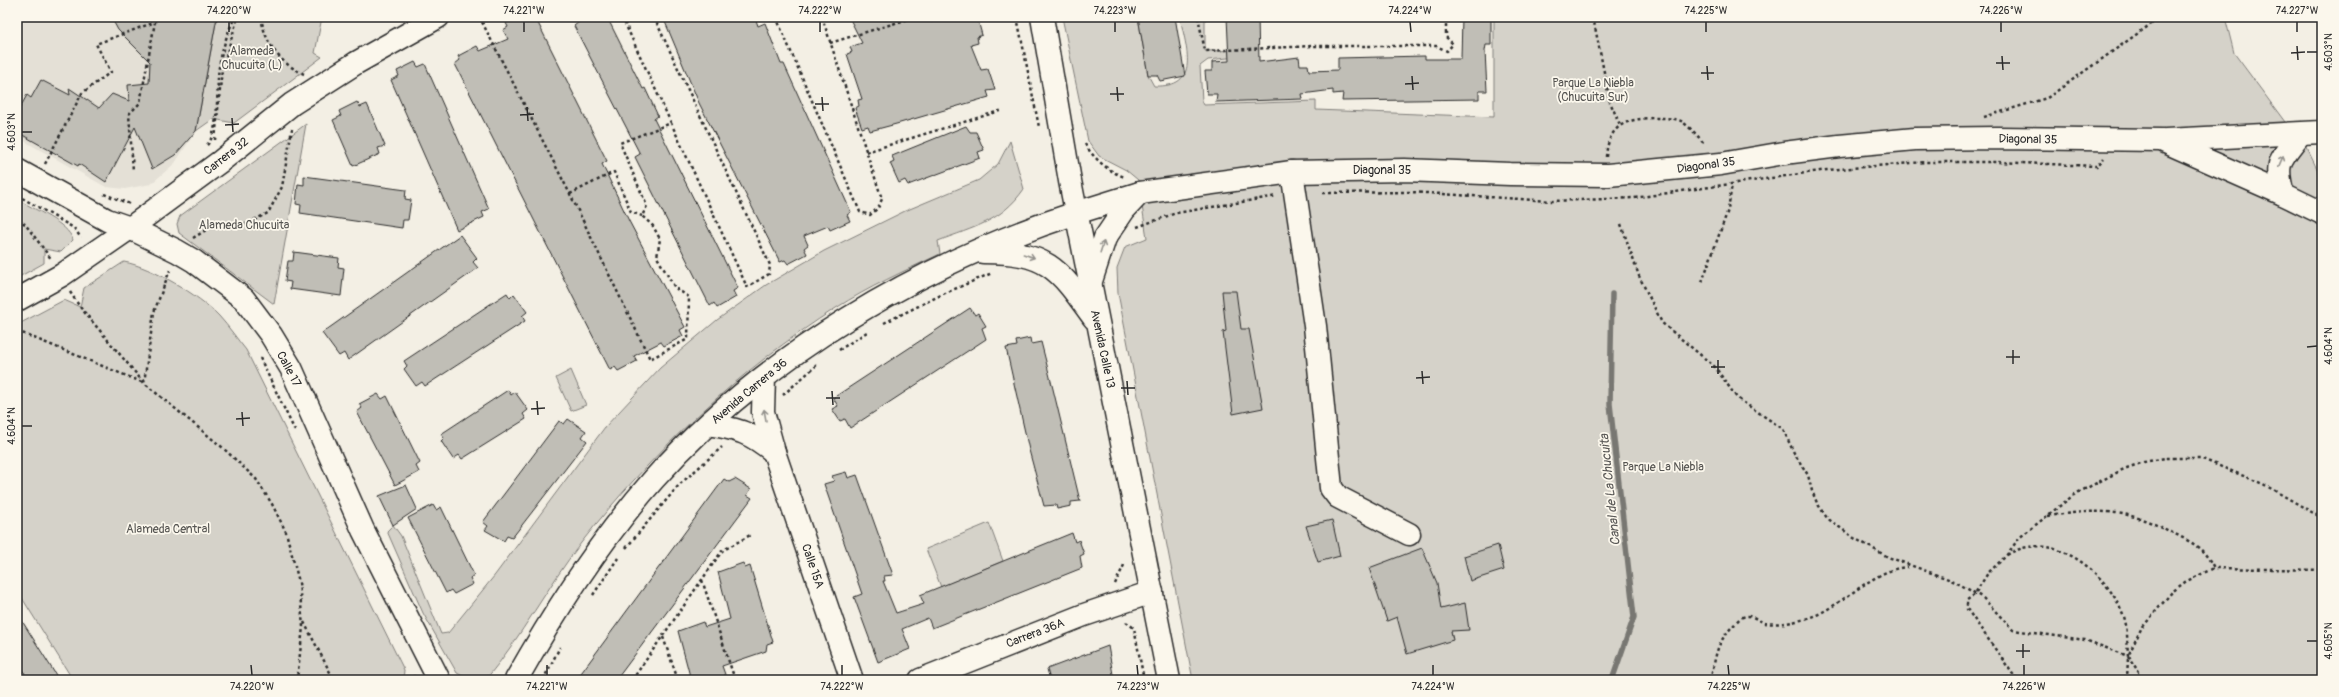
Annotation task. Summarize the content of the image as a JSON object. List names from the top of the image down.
{
  "streets": {
    "street": [
      "Diagonal 35",
      "Carrera 32",
      "Avenida Calle 13",
      "Calle 17",
      "Avenida Carrera 36",
      "Calle 15A",
      "Carrera 36A"
    ]
  },
  "crossings": [
    ["Diagonal 35", "Avenida Calle 13"],
    ["Diagonal 35", "Avenida Carrera 36"],
    ["Carrera 32", "Calle 17"],
    ["Avenida Calle 13", "Avenida Carrera 36"],
    ["Avenida Calle 13", "Carrera 36A"],
    ["Avenida Carrera 36", "Calle 15A"]
  ],
  "water": ["Canal de La Chucuita"],
  "parks": [
    "Alameda Chucuita (L)",
    "Parque La Niebla (Chucuita Sur)",
    "Alameda Chucuita",
    "Parque La Niebla",
    "Alameda Central"
  ],
  "coordinates": [
    "74.220°W",
    "74.221°W",
    "74.222°W",
    "74.223°W",
    "74.224°W",
    "74.225°W",
    "74.226°W",
    "74.227°W",
    "4.603°N",
    "4.604°N",
    "4.605°N"
  ]
}
